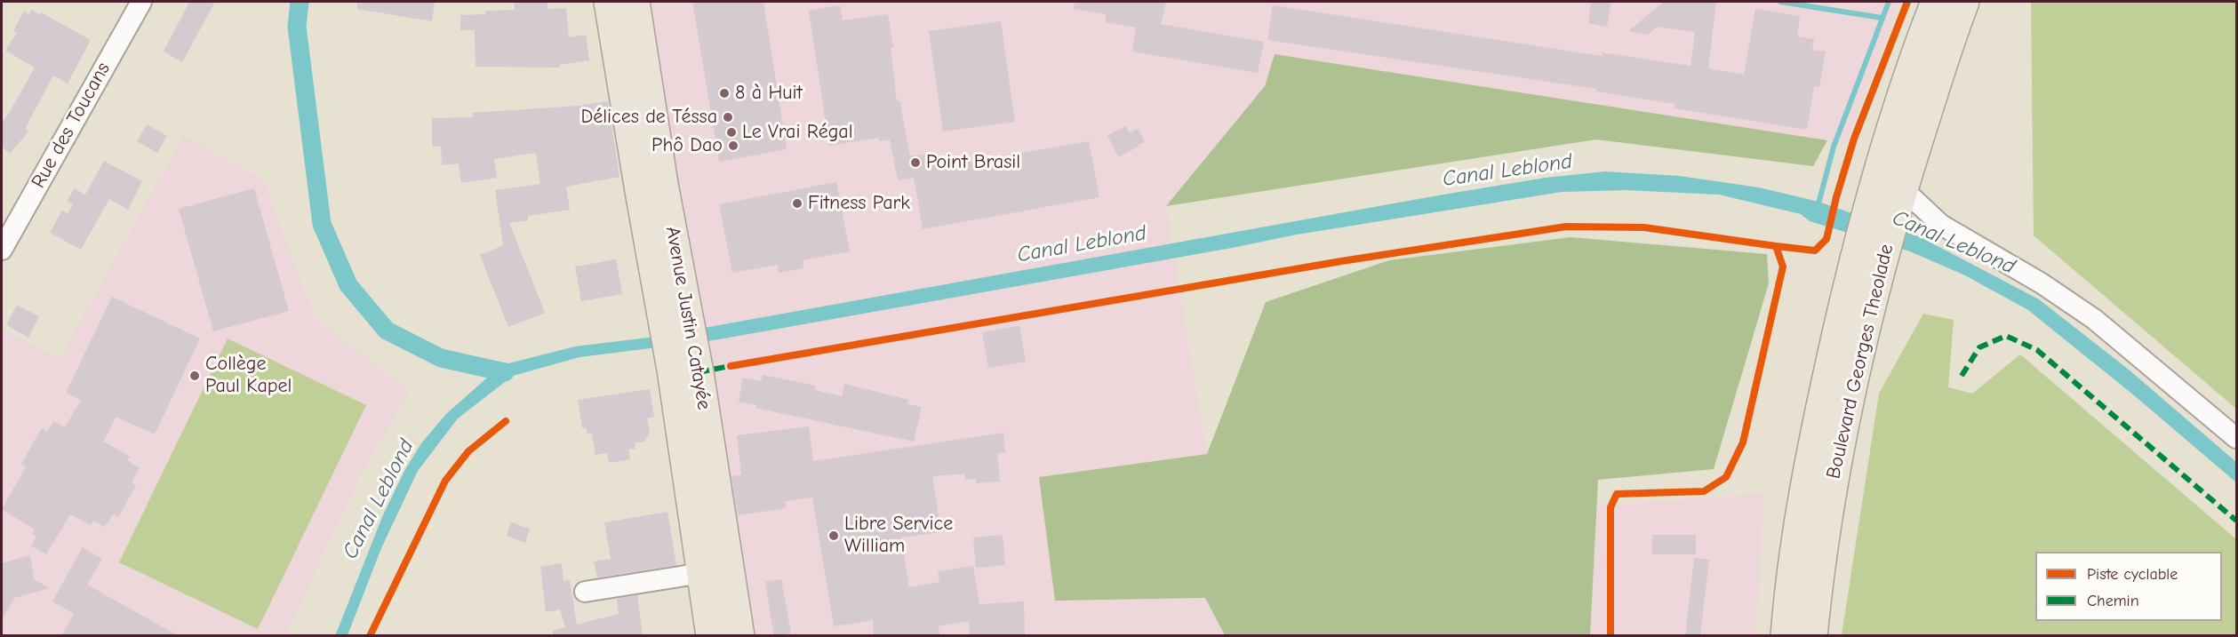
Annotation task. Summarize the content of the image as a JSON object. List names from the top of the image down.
{
  "streets": {
    "main road": ["Avenue Justin Catayée", "Boulevard Georges Theolade"],
    "street": ["Rue des Toucans"]
  },
  "water": ["Canal Leblond"],
  "places": [
    "8 à Huit",
    "Délices de Téssa",
    "Le Vrai Régal",
    "Phô Dao",
    "Point Brasil",
    "Fitness Park",
    "Collège Paul Kapel",
    "Libre Service William"
  ],
  "legend": ["Piste cyclable", "Chemin"]
}
